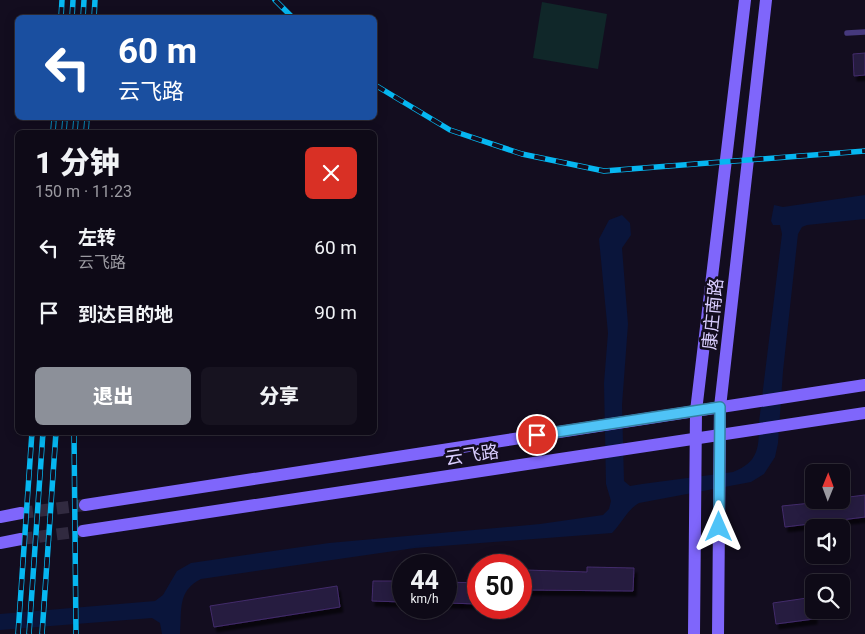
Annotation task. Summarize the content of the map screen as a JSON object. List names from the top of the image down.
{
  "streets": {
    "main road": ["康庄南路", "云飞路"]
  },
  "crossings": [
    ["康庄南路", "云飞路"]
  ],
  "north": "top",
  "page": {
    "turn": ["60 m", "云飞路"],
    "heading": ["1 分钟", "150 m · 11:23"],
    "list": [
      {
        "name": "左转",
        "note": "云飞路",
        "value": "60 m"
      },
      {
        "name": "到达目的地",
        "value": "90 m"
      }
    ],
    "buttons": ["退出", "分享"],
    "speed": "44 km/h",
    "limit": "50"
  }
}
